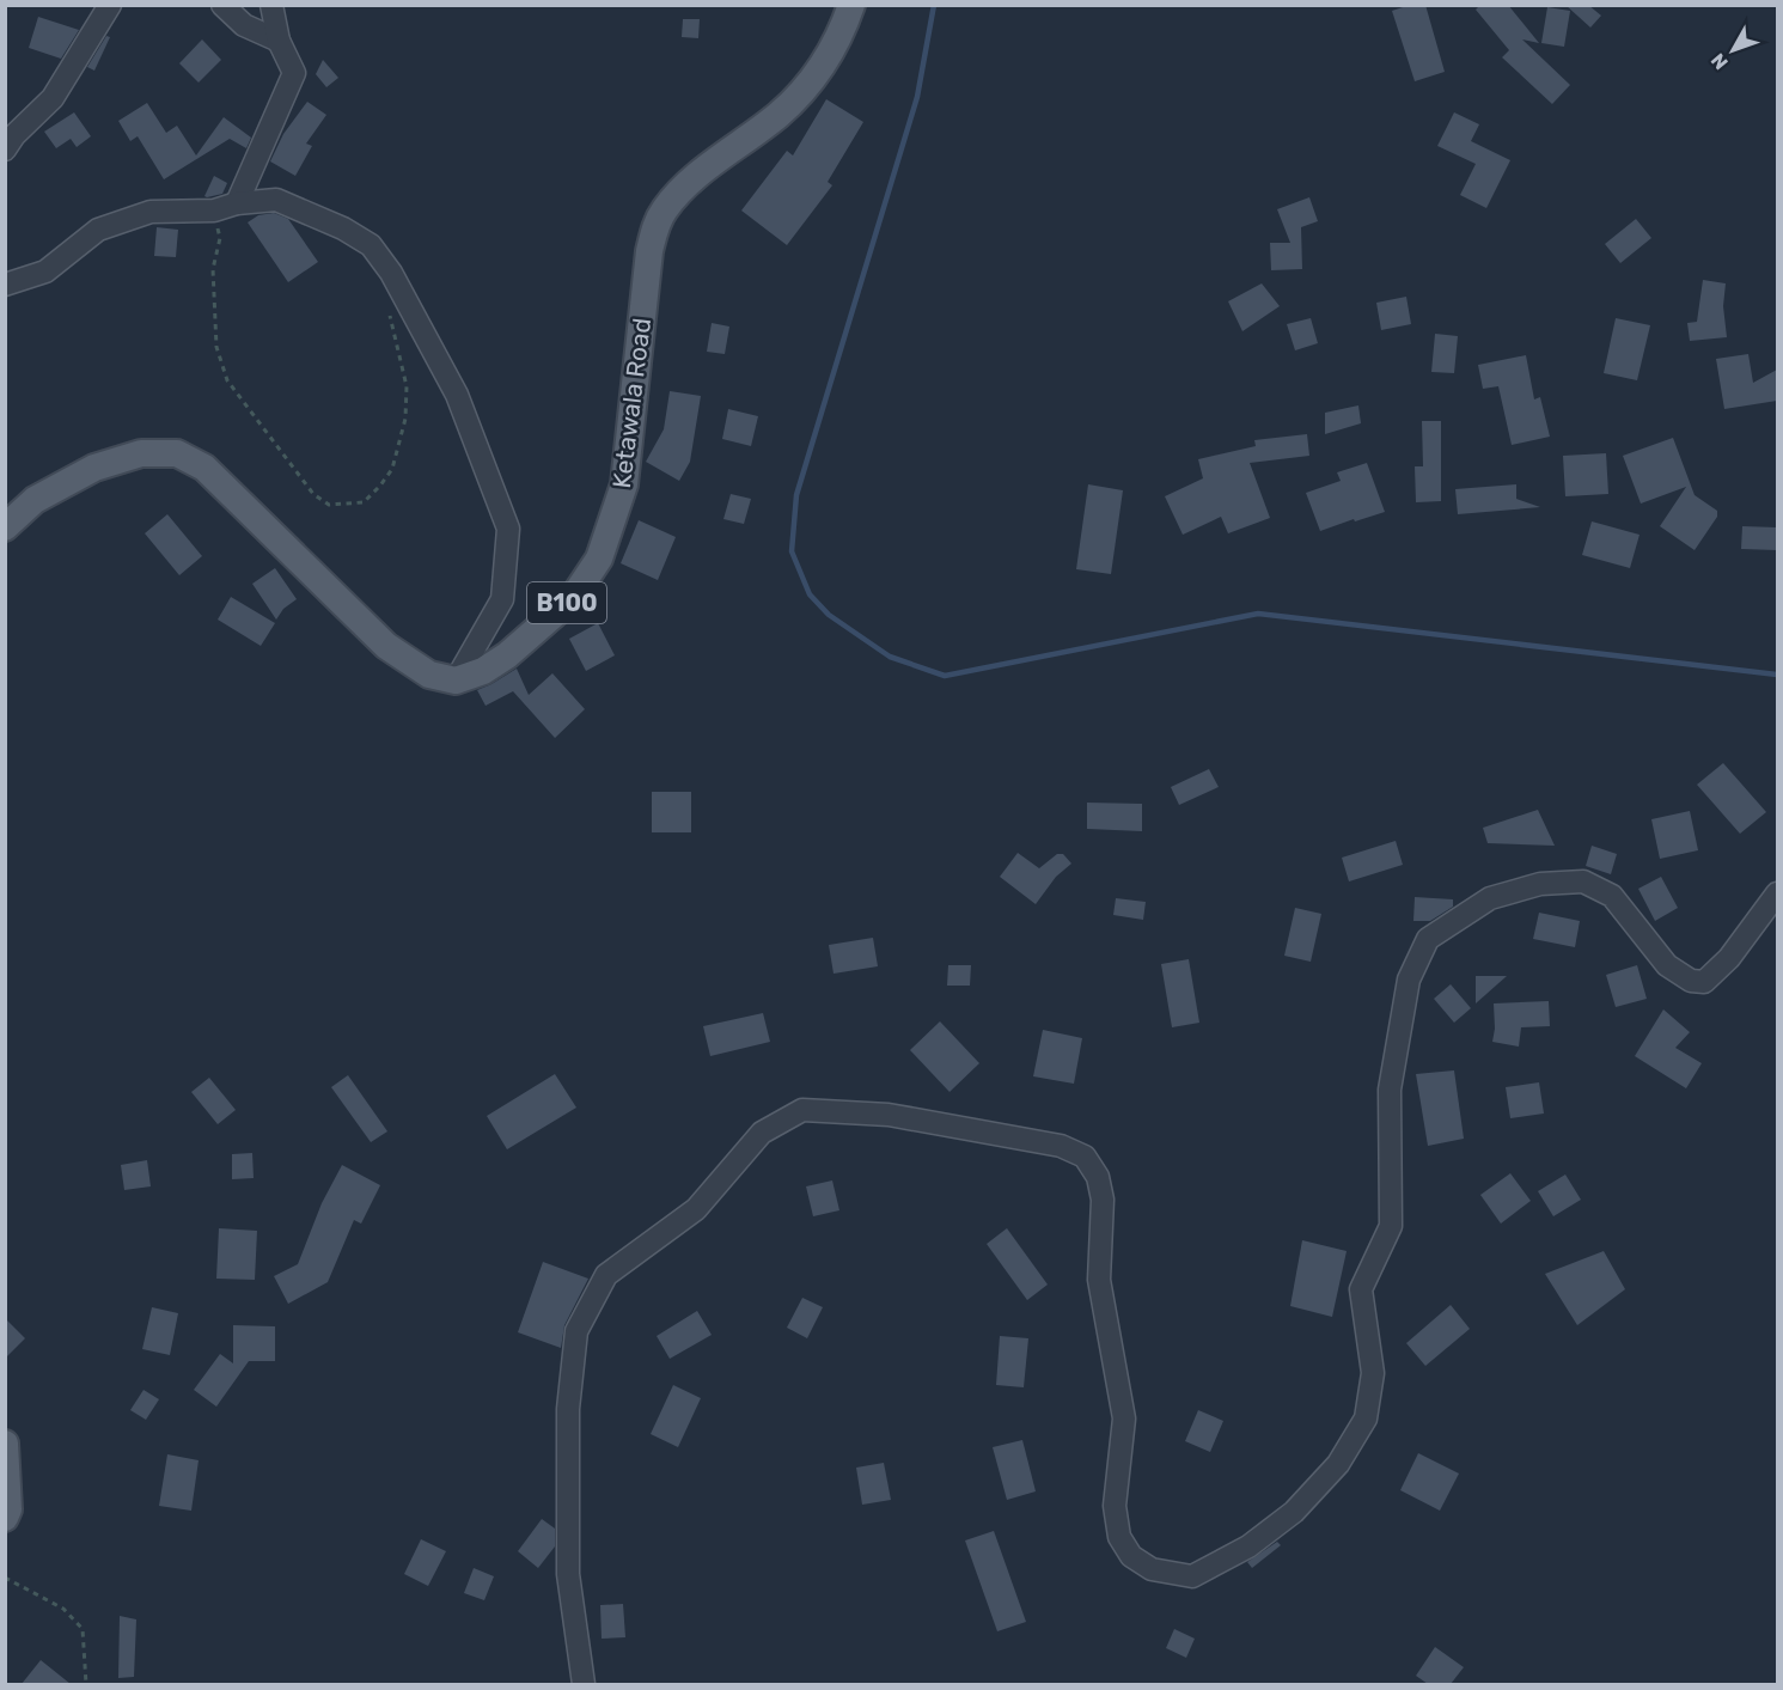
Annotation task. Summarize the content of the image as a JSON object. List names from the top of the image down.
{
  "streets": {
    "main road": ["Ketawala Road", "B100"]
  },
  "north": "bottom left"
}
